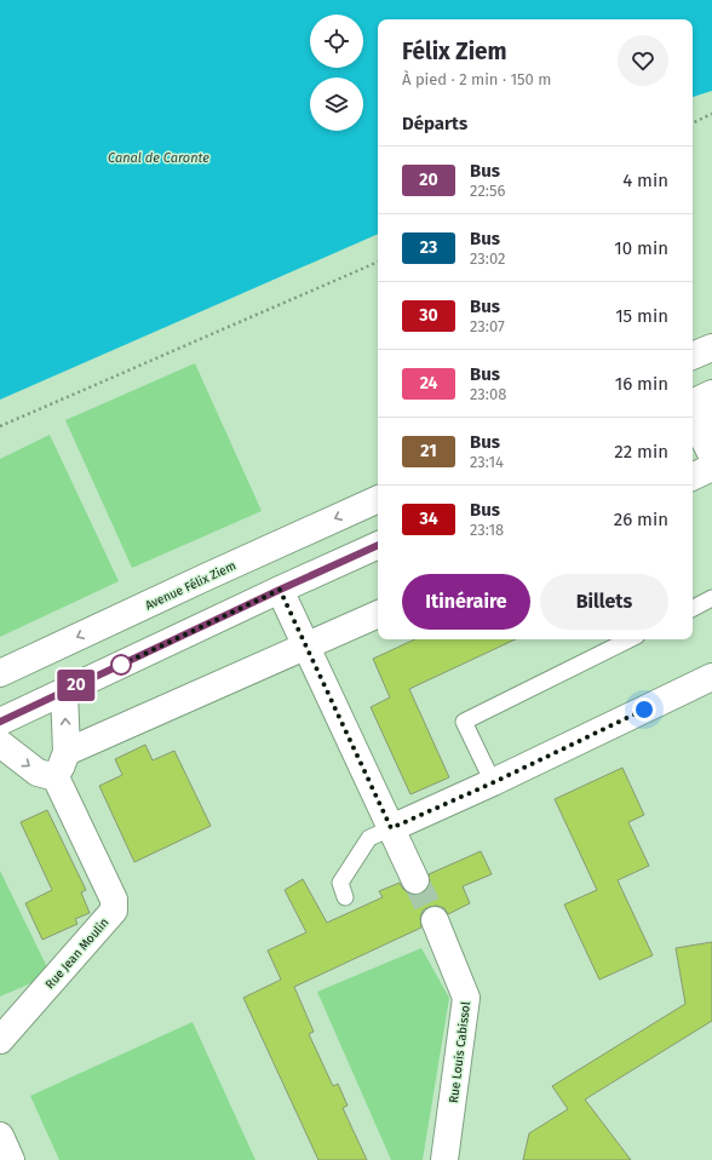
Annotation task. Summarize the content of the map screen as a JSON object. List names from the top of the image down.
{
  "streets": {
    "street": ["Avenue Félix Ziem", "Rue Jean Moulin", "Rue Louis Cabissol"]
  },
  "water": ["Canal de Caronte"],
  "lines": ["bus line 20"],
  "page": {
    "on_map": "20",
    "heading": [
      ["Félix Ziem", "À pied · 2 min · 150 m"],
      "Départs"
    ],
    "list": [
      {
        "mark": "20",
        "name": "Bus",
        "note": "22:56",
        "value": "4 min"
      },
      {
        "mark": "23",
        "name": "Bus",
        "note": "23:02",
        "value": "10 min"
      },
      {
        "mark": "30",
        "name": "Bus",
        "note": "23:07",
        "value": "15 min"
      },
      {
        "mark": "24",
        "name": "Bus",
        "note": "23:08",
        "value": "16 min"
      },
      {
        "mark": "21",
        "name": "Bus",
        "note": "23:14",
        "value": "22 min"
      },
      {
        "mark": "34",
        "name": "Bus",
        "note": "23:18",
        "value": "26 min"
      }
    ],
    "buttons": ["Itinéraire", "Billets"]
  }
}
